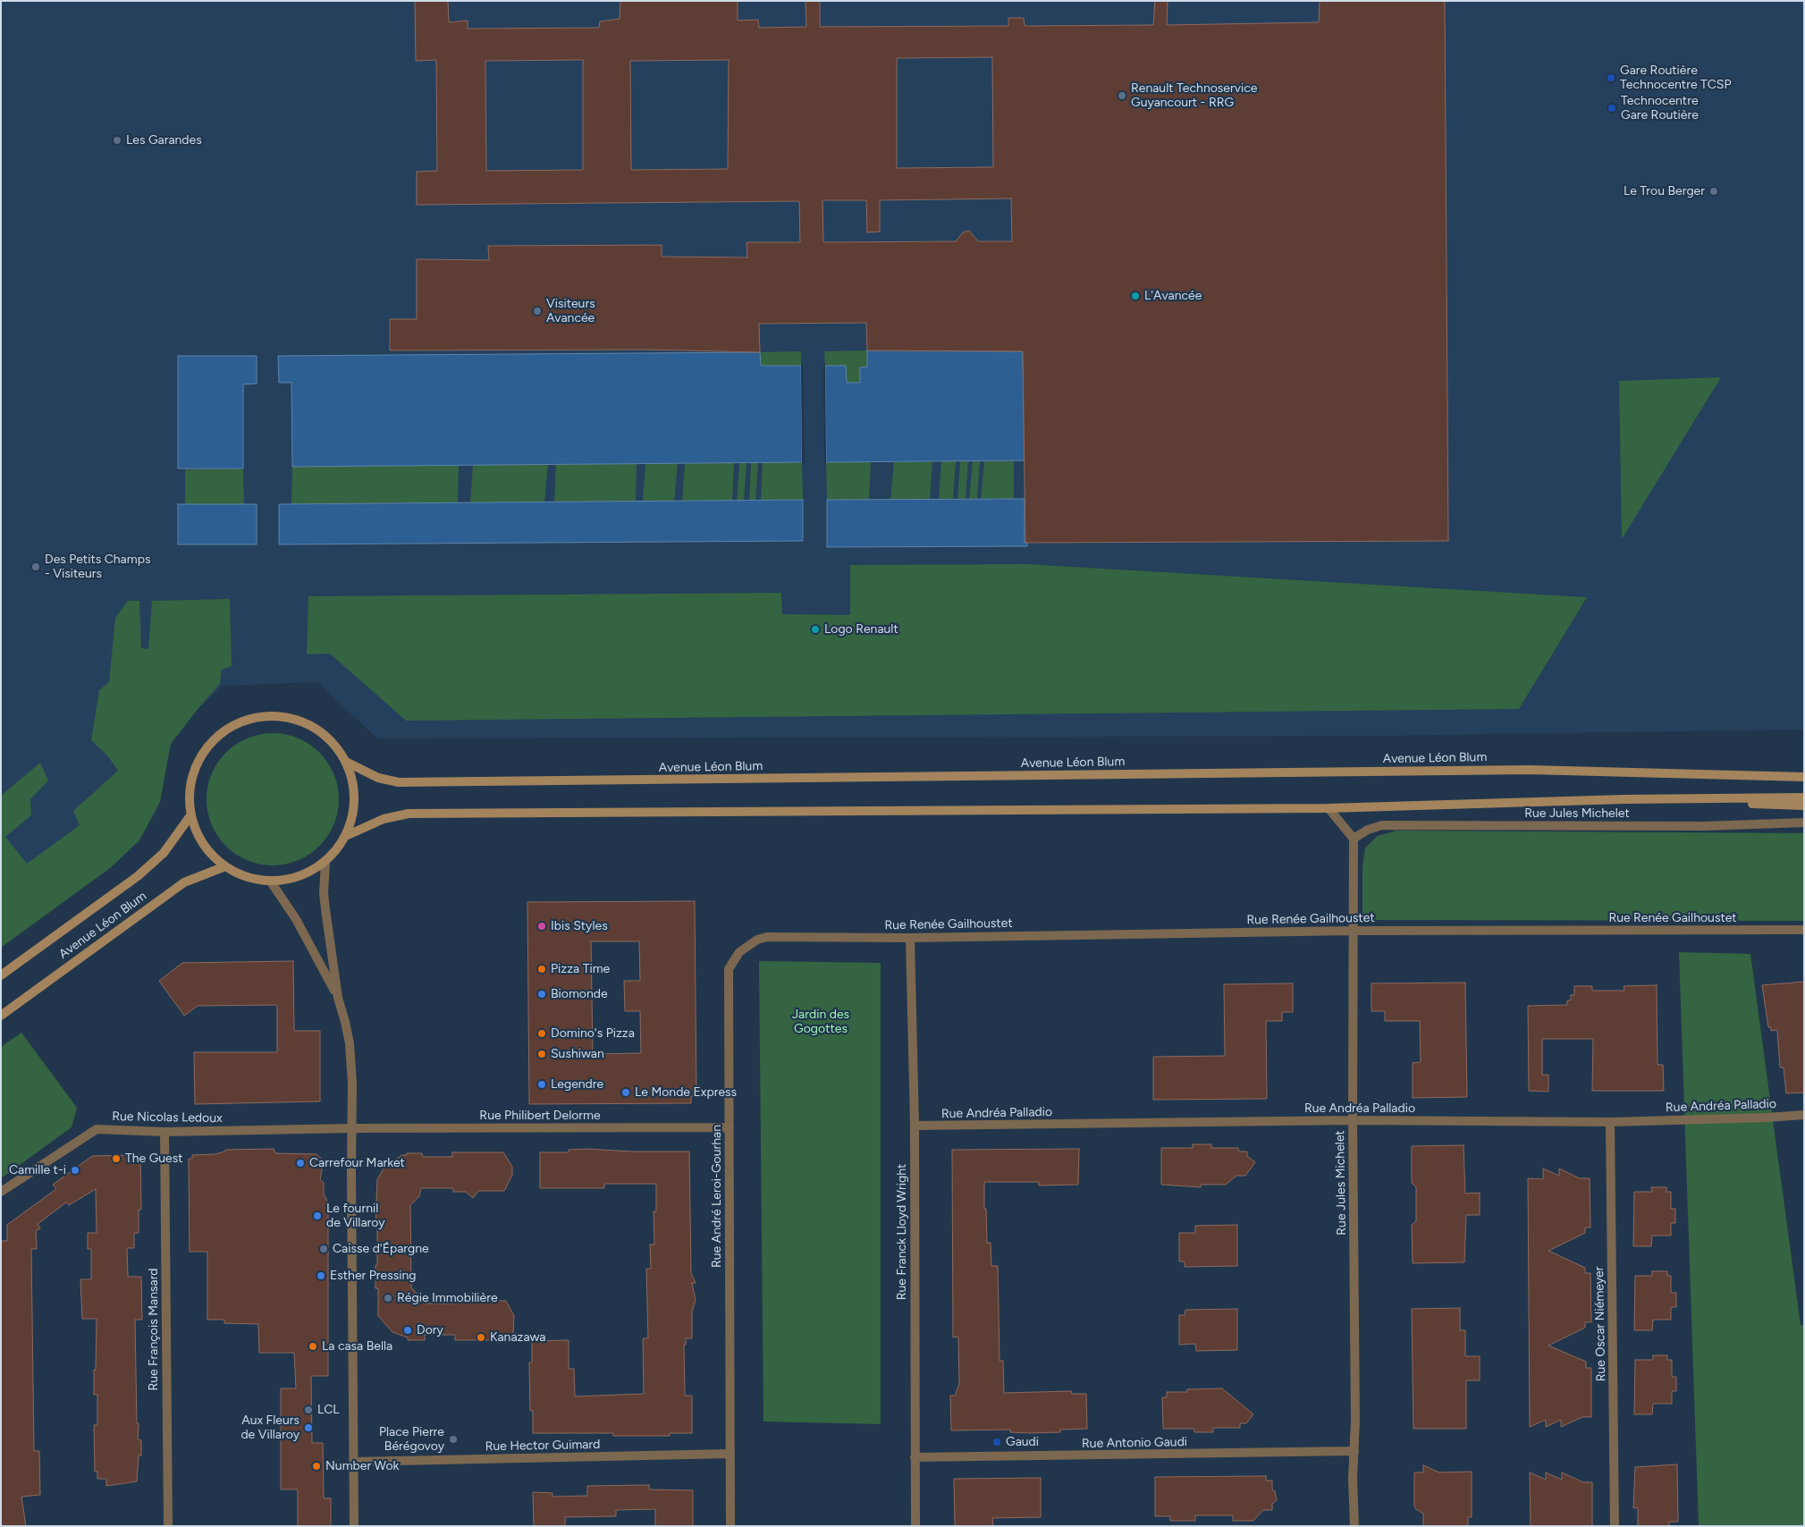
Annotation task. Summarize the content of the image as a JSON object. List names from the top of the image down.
{
  "streets": {
    "main road": ["Avenue Léon Blum"],
    "street": [
      "Rue Jules Michelet",
      "Rue Renée Gailhoustet",
      "Rue Andréa Palladio",
      "Rue Philibert Delorme",
      "Rue Nicolas Ledoux",
      "Rue André Leroi-Gourhan",
      "Rue Franck Lloyd Wright",
      "Rue Oscar Niémeyer",
      "Rue François Mansard",
      "Rue Antonio Gaudi",
      "Rue Hector Guimard"
    ]
  },
  "crossings": [
    ["Rue Jules Michelet", "Rue Renée Gailhoustet"],
    ["Rue Jules Michelet", "Rue Andréa Palladio"],
    ["Rue Jules Michelet", "Rue Antonio Gaudi"],
    ["Rue Renée Gailhoustet", "Rue André Leroi-Gourhan"],
    ["Rue Renée Gailhoustet", "Rue Franck Lloyd Wright"],
    ["Rue Andréa Palladio", "Rue Franck Lloyd Wright"],
    ["Rue Andréa Palladio", "Rue Oscar Niémeyer"],
    ["Rue Philibert Delorme", "Rue Nicolas Ledoux"],
    ["Rue Philibert Delorme", "Rue André Leroi-Gourhan"],
    ["Rue Nicolas Ledoux", "Rue François Mansard"],
    ["Rue André Leroi-Gourhan", "Rue Hector Guimard"],
    ["Rue Franck Lloyd Wright", "Rue Antonio Gaudi"]
  ],
  "parks": ["Jardin des Gogottes"],
  "places": [
    "Gare Routière Technocentre TCSP",
    "Renault Technoservice Guyancourt - RRG",
    "Technocentre Gare Routière",
    "Les Garandes",
    "Le Trou Berger",
    "L'Avancée",
    "Visiteurs Avancée",
    "Des Petits Champs - Visiteurs",
    "Logo Renault",
    "Ibis Styles",
    "Pizza Time",
    "Biomonde",
    "Domino's Pizza",
    "Sushiwan",
    "Legendre",
    "Le Monde Express",
    "The Guest",
    "Carrefour Market",
    "Camille t-i",
    "Le fournil de Villaroy",
    "Caisse d'Épargne",
    "Esther Pressing",
    "Régie Immobilière",
    "Dory",
    "Kanazawa",
    "La casa Bella",
    "LCL",
    "Aux Fleurs de Villaroy",
    "Place Pierre Bérégovoy",
    "Gaudi",
    "Number Wok"
  ]
}
